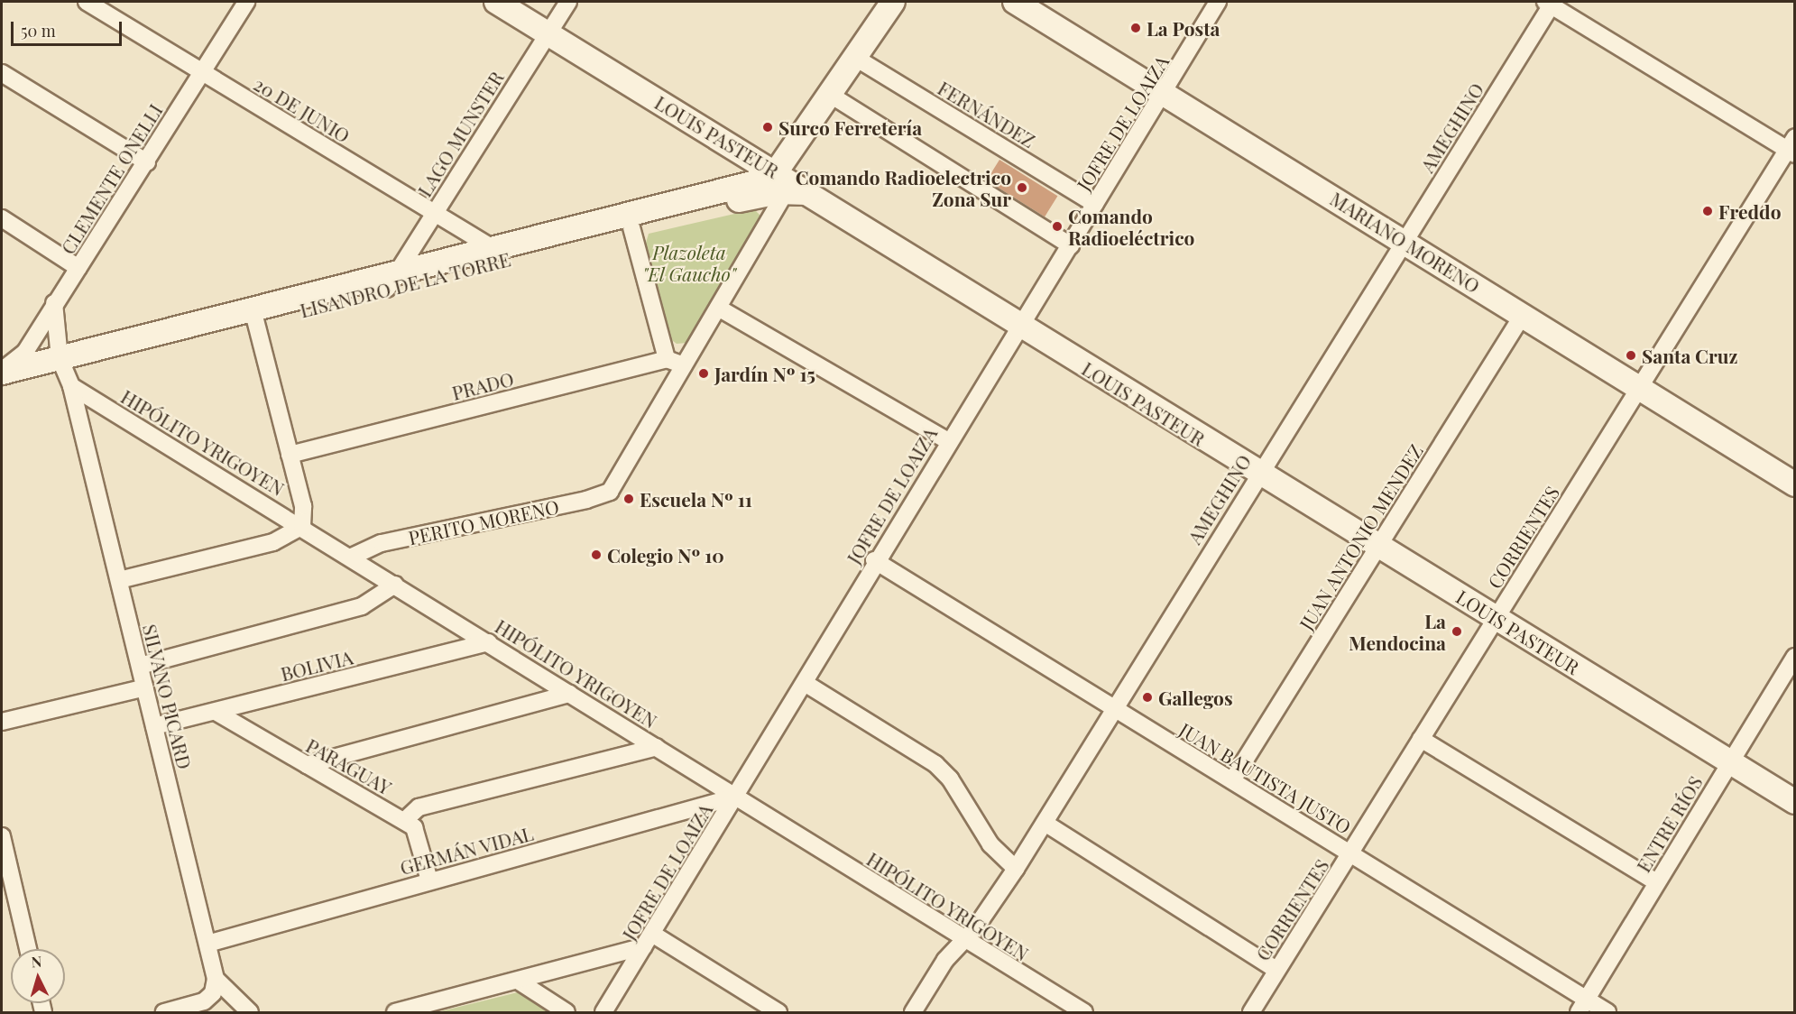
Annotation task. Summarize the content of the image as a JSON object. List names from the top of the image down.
{
  "streets": {
    "main road": ["LOUIS PASTEUR", "MARIANO MORENO", "LISANDRO DE LA TORRE"],
    "street": [
      "20 DE JUNIO",
      "FERNÁNDEZ",
      "JOFRE DE LOAIZA",
      "AMEGHINO",
      "LAGO MUNSTER",
      "CLEMENTE ONELLI",
      "PRADO",
      "HIPÓLITO YRIGOYEN",
      "PERITO MORENO",
      "JUAN ANTONIO MENDEZ",
      "CORRIENTES",
      "BOLIVIA",
      "SILVANO PICARD",
      "PARAGUAY",
      "JUAN BAUTISTA JUSTO",
      "ENTRE RÍOS",
      "GERMÁN VIDAL"
    ]
  },
  "crossings": [
    ["20 DE JUNIO", "LAGO MUNSTER"],
    ["20 DE JUNIO", "CLEMENTE ONELLI"],
    ["20 DE JUNIO", "LISANDRO DE LA TORRE"],
    ["FERNÁNDEZ", "JOFRE DE LOAIZA"],
    ["JOFRE DE LOAIZA", "LOUIS PASTEUR"],
    ["JOFRE DE LOAIZA", "MARIANO MORENO"],
    ["JOFRE DE LOAIZA", "HIPÓLITO YRIGOYEN"],
    ["JOFRE DE LOAIZA", "JUAN BAUTISTA JUSTO"],
    ["JOFRE DE LOAIZA", "GERMÁN VIDAL"],
    ["AMEGHINO", "LOUIS PASTEUR"],
    ["AMEGHINO", "MARIANO MORENO"],
    ["AMEGHINO", "HIPÓLITO YRIGOYEN"],
    ["AMEGHINO", "JUAN BAUTISTA JUSTO"],
    ["LAGO MUNSTER", "LOUIS PASTEUR"],
    ["LAGO MUNSTER", "LISANDRO DE LA TORRE"],
    ["LOUIS PASTEUR", "LISANDRO DE LA TORRE"],
    ["LOUIS PASTEUR", "JUAN ANTONIO MENDEZ"],
    ["LOUIS PASTEUR", "CORRIENTES"],
    ["LOUIS PASTEUR", "ENTRE RÍOS"],
    ["CLEMENTE ONELLI", "LISANDRO DE LA TORRE"],
    ["CLEMENTE ONELLI", "SILVANO PICARD"],
    ["MARIANO MORENO", "JUAN ANTONIO MENDEZ"],
    ["MARIANO MORENO", "CORRIENTES"],
    ["LISANDRO DE LA TORRE", "HIPÓLITO YRIGOYEN"],
    ["LISANDRO DE LA TORRE", "SILVANO PICARD"],
    ["HIPÓLITO YRIGOYEN", "PERITO MORENO"],
    ["HIPÓLITO YRIGOYEN", "BOLIVIA"],
    ["HIPÓLITO YRIGOYEN", "SILVANO PICARD"],
    ["HIPÓLITO YRIGOYEN", "GERMÁN VIDAL"],
    ["JUAN ANTONIO MENDEZ", "JUAN BAUTISTA JUSTO"],
    ["CORRIENTES", "JUAN BAUTISTA JUSTO"],
    ["BOLIVIA", "SILVANO PICARD"],
    ["BOLIVIA", "PARAGUAY"],
    ["SILVANO PICARD", "GERMÁN VIDAL"],
    ["PARAGUAY", "GERMÁN VIDAL"],
    ["JUAN BAUTISTA JUSTO", "ENTRE RÍOS"]
  ],
  "parks": ["Plazoleta \"El Gaucho\""],
  "places": [
    "La Posta",
    "Surco Ferretería",
    "Comando Radioelectrico Zona Sur",
    "Freddo",
    "Comando Radioeléctrico",
    "Santa Cruz",
    "Jardín Nº 15",
    "Escuela Nº 11",
    "Colegio Nº 10",
    "La Mendocina",
    "Gallegos"
  ],
  "scale_bar": "50 m",
  "north": "top"
}
